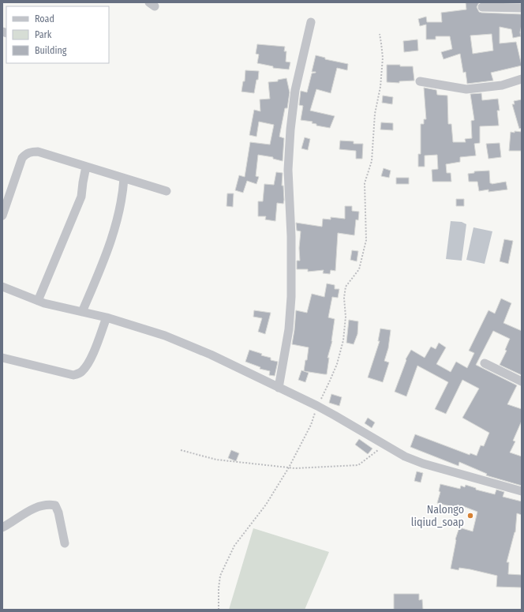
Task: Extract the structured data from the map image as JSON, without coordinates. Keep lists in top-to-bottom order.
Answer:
{
  "places": ["Nalongo liqiud_soap"],
  "legend": ["Road", "Park", "Building"]
}
